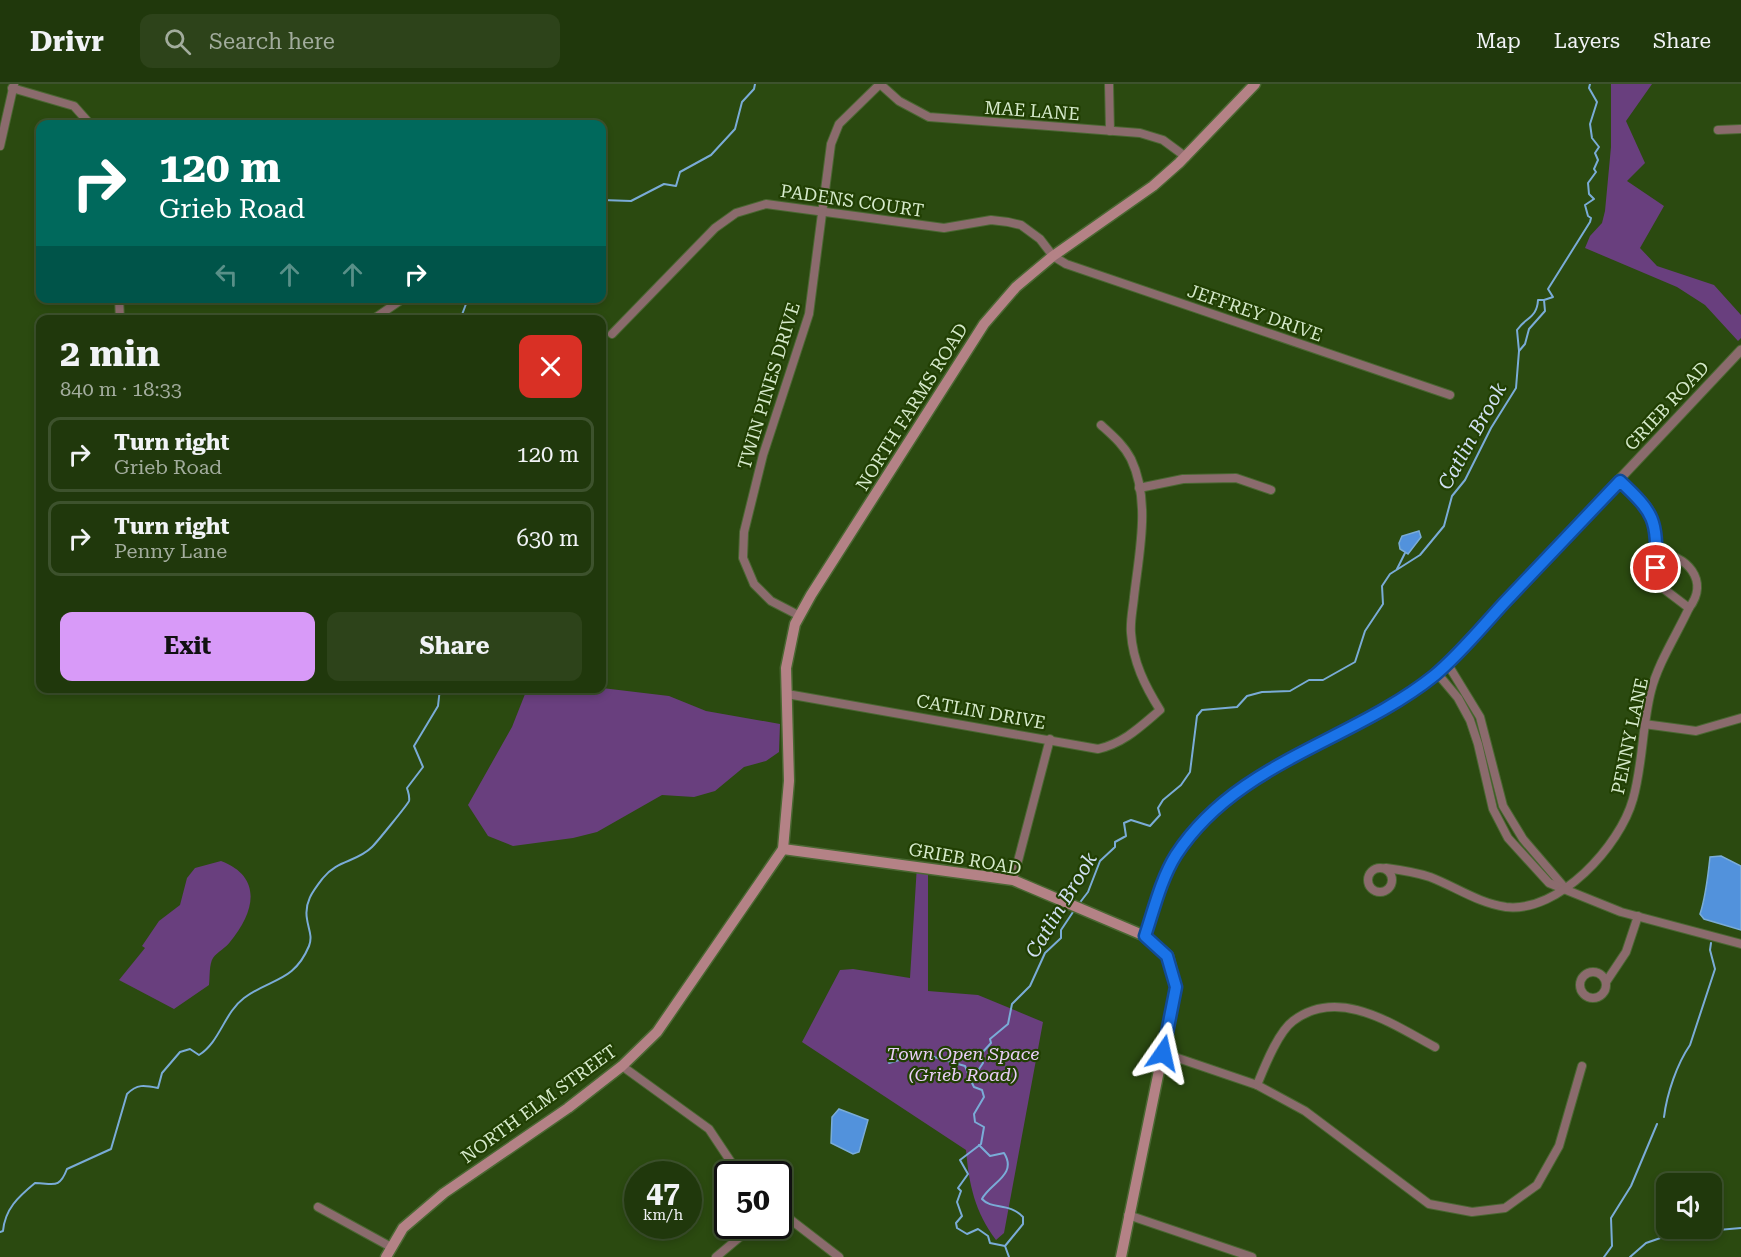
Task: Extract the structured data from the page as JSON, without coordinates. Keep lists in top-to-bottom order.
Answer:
{
  "streets": {
    "main road": ["GRIEB ROAD", "NORTH FARMS ROAD", "NORTH ELM STREET"],
    "street": [
      "MAE LANE",
      "PADENS COURT",
      "JEFFREY DRIVE",
      "TWIN PINES DRIVE",
      "CATLIN DRIVE",
      "PENNY LANE"
    ]
  },
  "crossings": [
    ["MAE LANE", "TWIN PINES DRIVE"],
    ["MAE LANE", "NORTH FARMS ROAD"],
    ["PADENS COURT", "JEFFREY DRIVE"],
    ["PADENS COURT", "TWIN PINES DRIVE"],
    ["PADENS COURT", "NORTH FARMS ROAD"],
    ["JEFFREY DRIVE", "NORTH FARMS ROAD"],
    ["TWIN PINES DRIVE", "NORTH FARMS ROAD"],
    ["GRIEB ROAD", "NORTH FARMS ROAD"],
    ["GRIEB ROAD", "NORTH ELM STREET"],
    ["NORTH FARMS ROAD", "CATLIN DRIVE"],
    ["NORTH FARMS ROAD", "NORTH ELM STREET"]
  ],
  "water": ["Catlin Brook"],
  "parks": ["Town Open Space (Grieb Road)"],
  "page": {
    "header": "Drivr",
    "search": "Search here",
    "nav": ["Map", "Layers", "Share"],
    "turn": ["120 m", "Grieb Road"],
    "heading": ["2 min", "840 m · 18:33"],
    "list": [
      {
        "name": "Turn right",
        "note": "Grieb Road",
        "value": "120 m"
      },
      {
        "name": "Turn right",
        "note": "Penny Lane",
        "value": "630 m"
      }
    ],
    "buttons": ["Exit", "Share"],
    "speed": "47 km/h",
    "limit": "50"
  }
}
